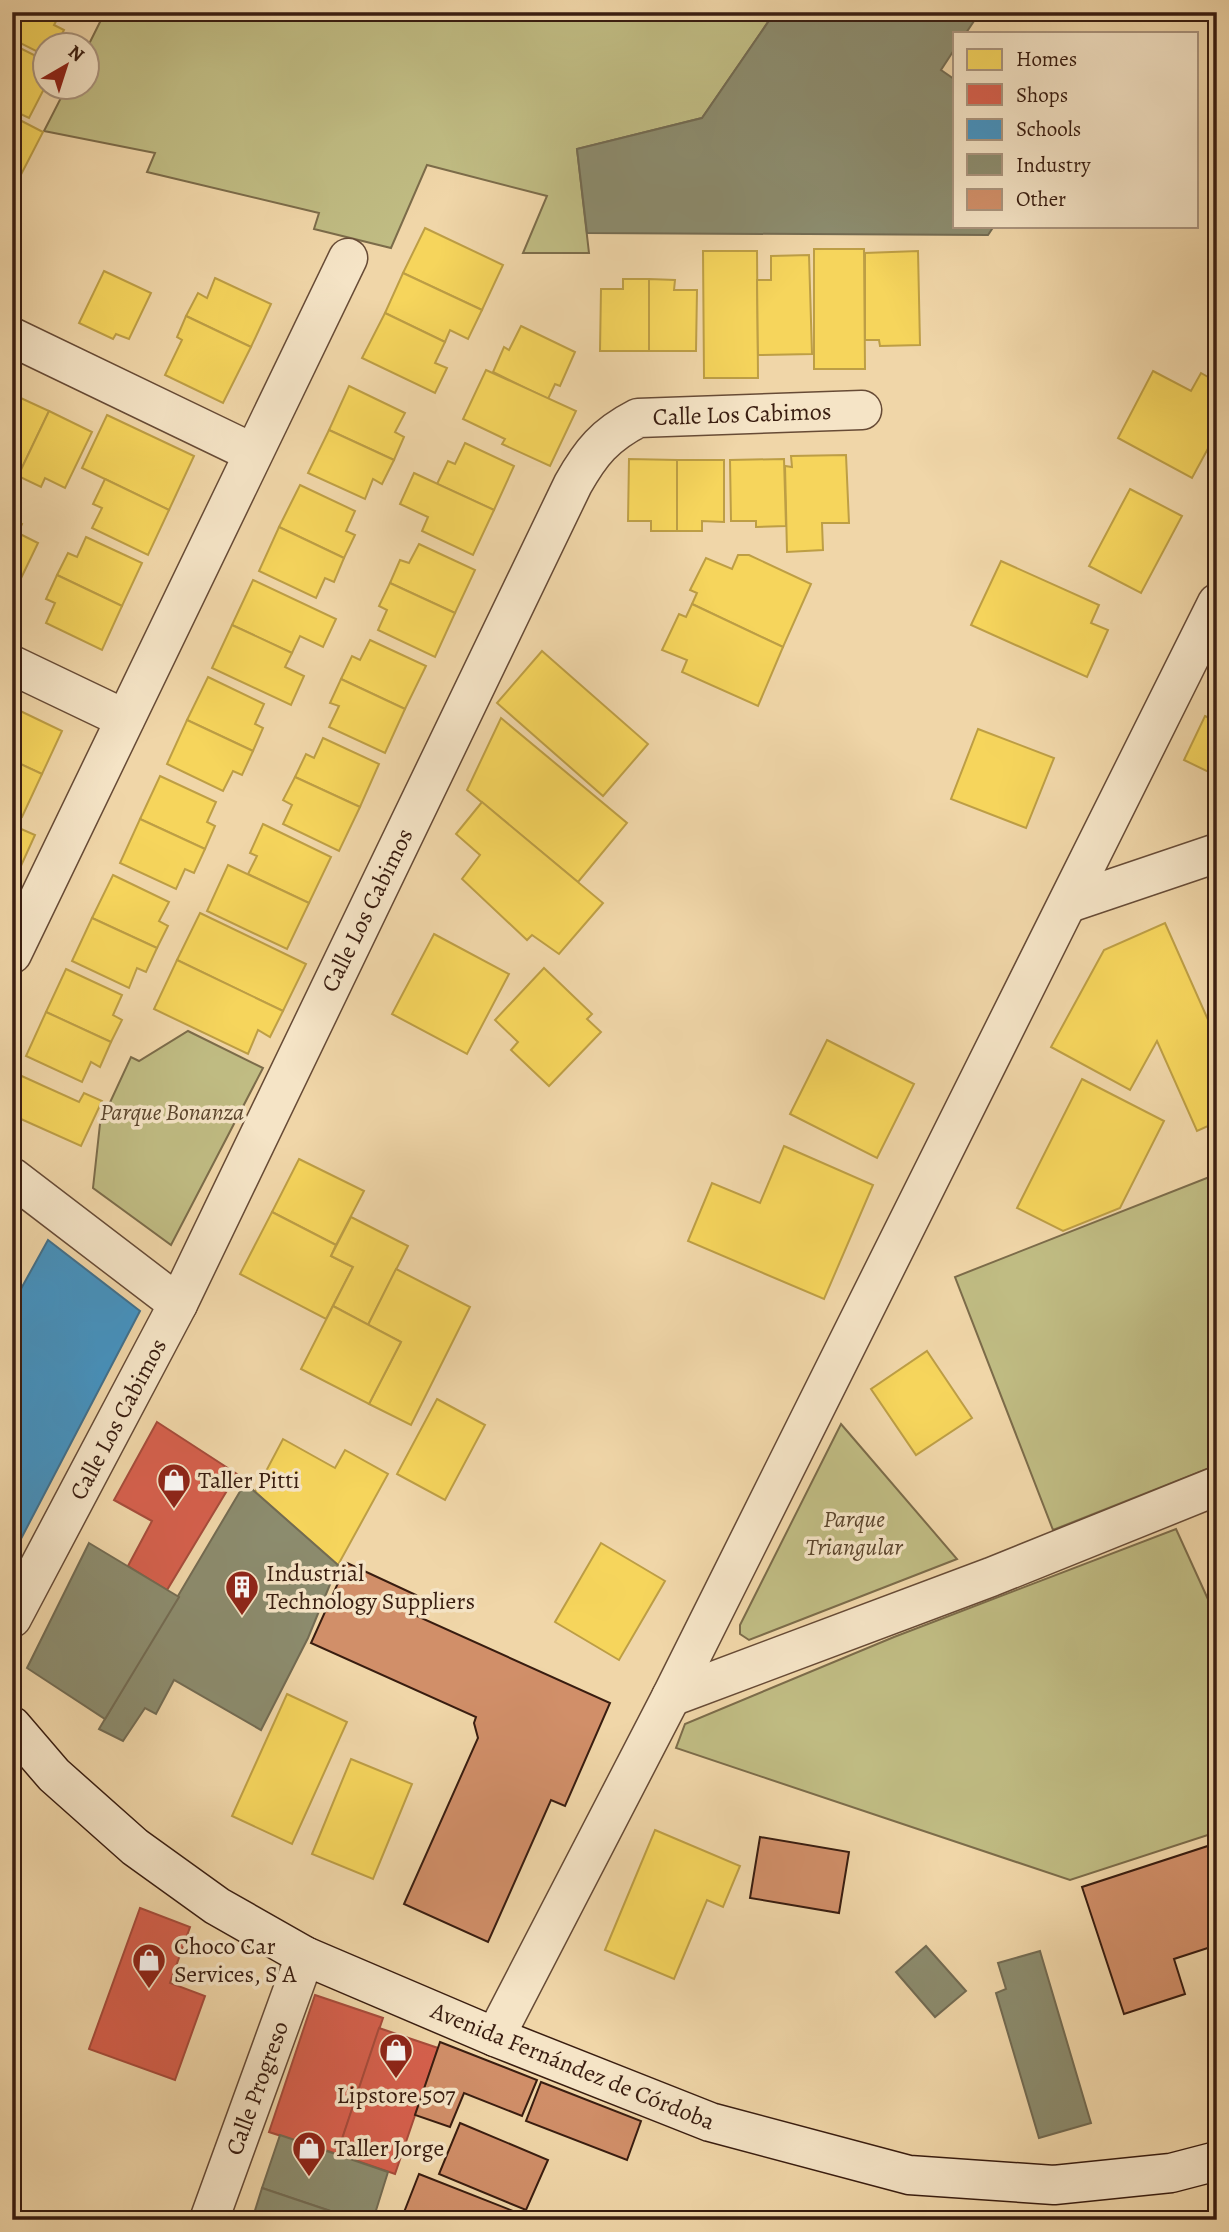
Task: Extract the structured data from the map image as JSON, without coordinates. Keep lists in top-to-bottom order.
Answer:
{
  "streets": {
    "street": ["Calle Los Cabimos", "Avenida Fernández de Córdoba", "Calle Progreso"]
  },
  "crossings": [
    ["Avenida Fernández de Córdoba", "Calle Progreso"]
  ],
  "parks": ["Parque Bonanza", "Parque Triangular"],
  "places": {
    "shop": [
      "Taller Pitti",
      "Choco Car Services, S A",
      "Lipstore 507",
      "Taller Jorge"
    ],
    "building": ["Industrial Technology Suppliers"]
  },
  "legend": [
    "Homes",
    "Shops",
    "Schools",
    "Industry",
    "Other"
  ],
  "north": "top right"
}
